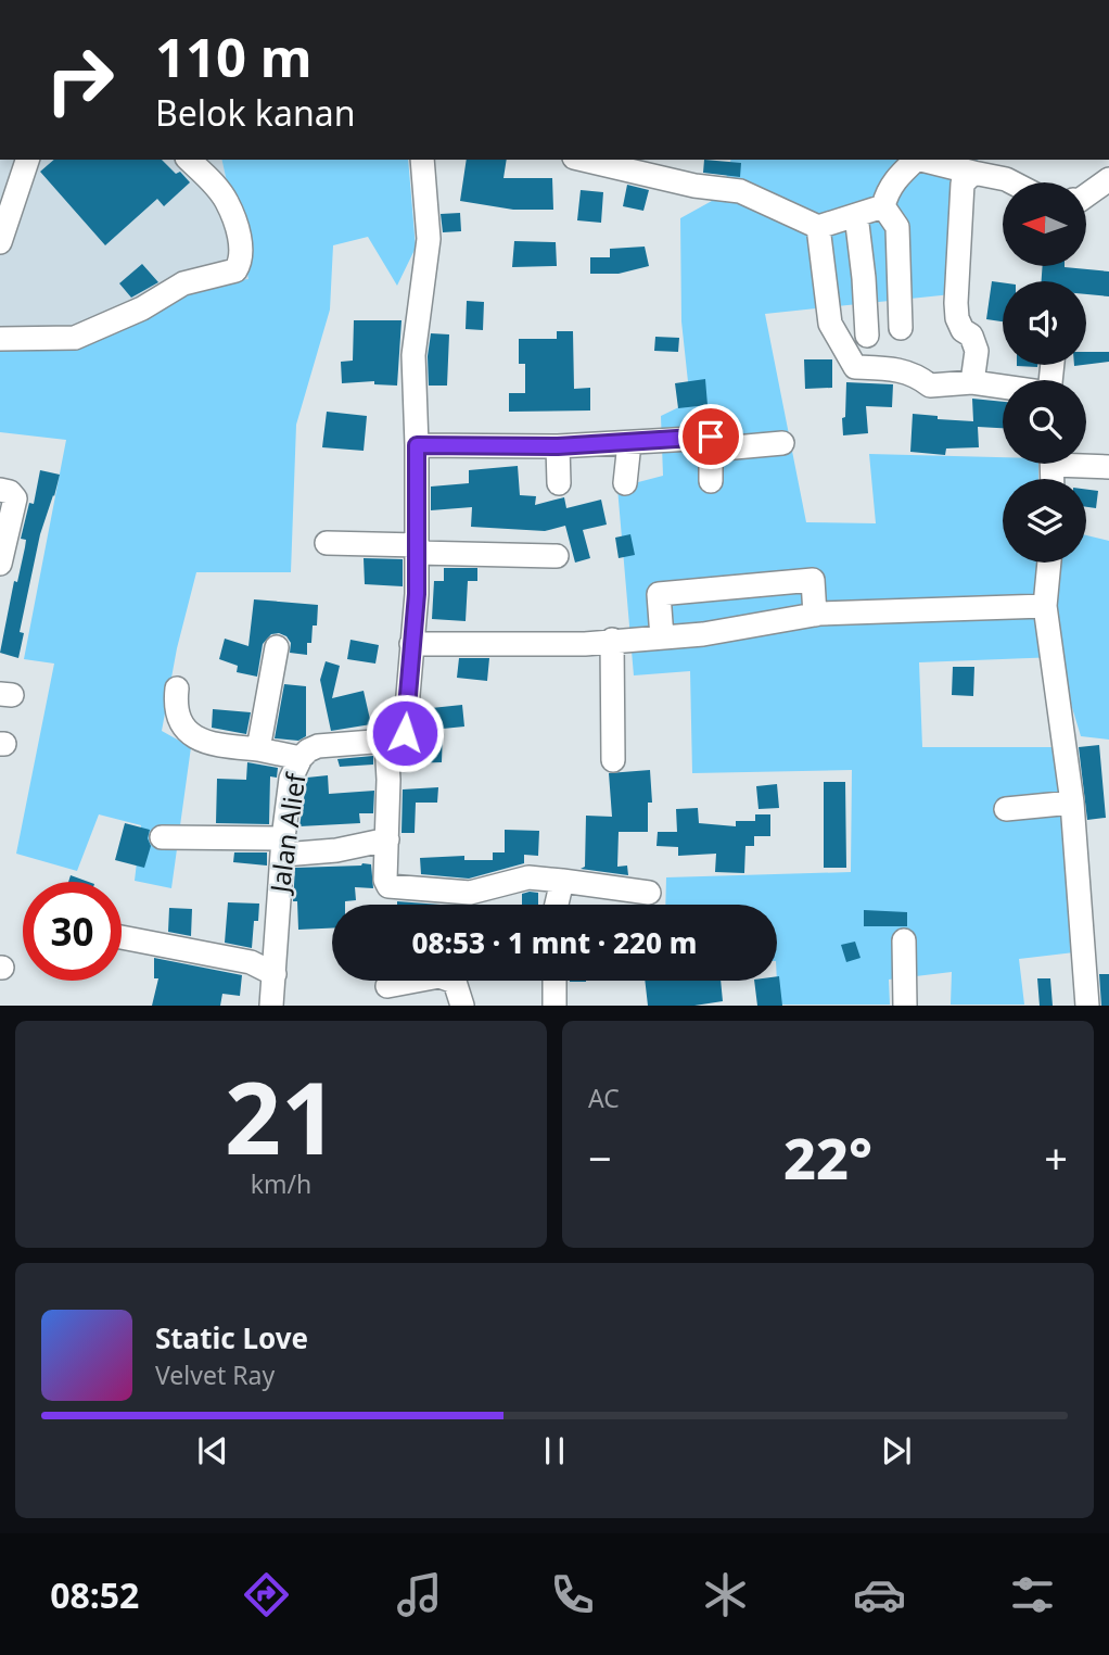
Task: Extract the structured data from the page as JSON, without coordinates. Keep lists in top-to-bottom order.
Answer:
{
  "streets": {
    "street": ["Jalan Alief"]
  },
  "north": "left",
  "page": {
    "turn": ["110 m", "Belok kanan"],
    "limit": "30",
    "trip": "08:53 · 1 mnt · 220 m",
    "tile": [
      ["21", "km/h"],
      "AC"
    ],
    "heat": ["−", "22°", "+"],
    "song": ["Static Love", "Velvet Ray"],
    "tabs": "08:52"
  }
}
